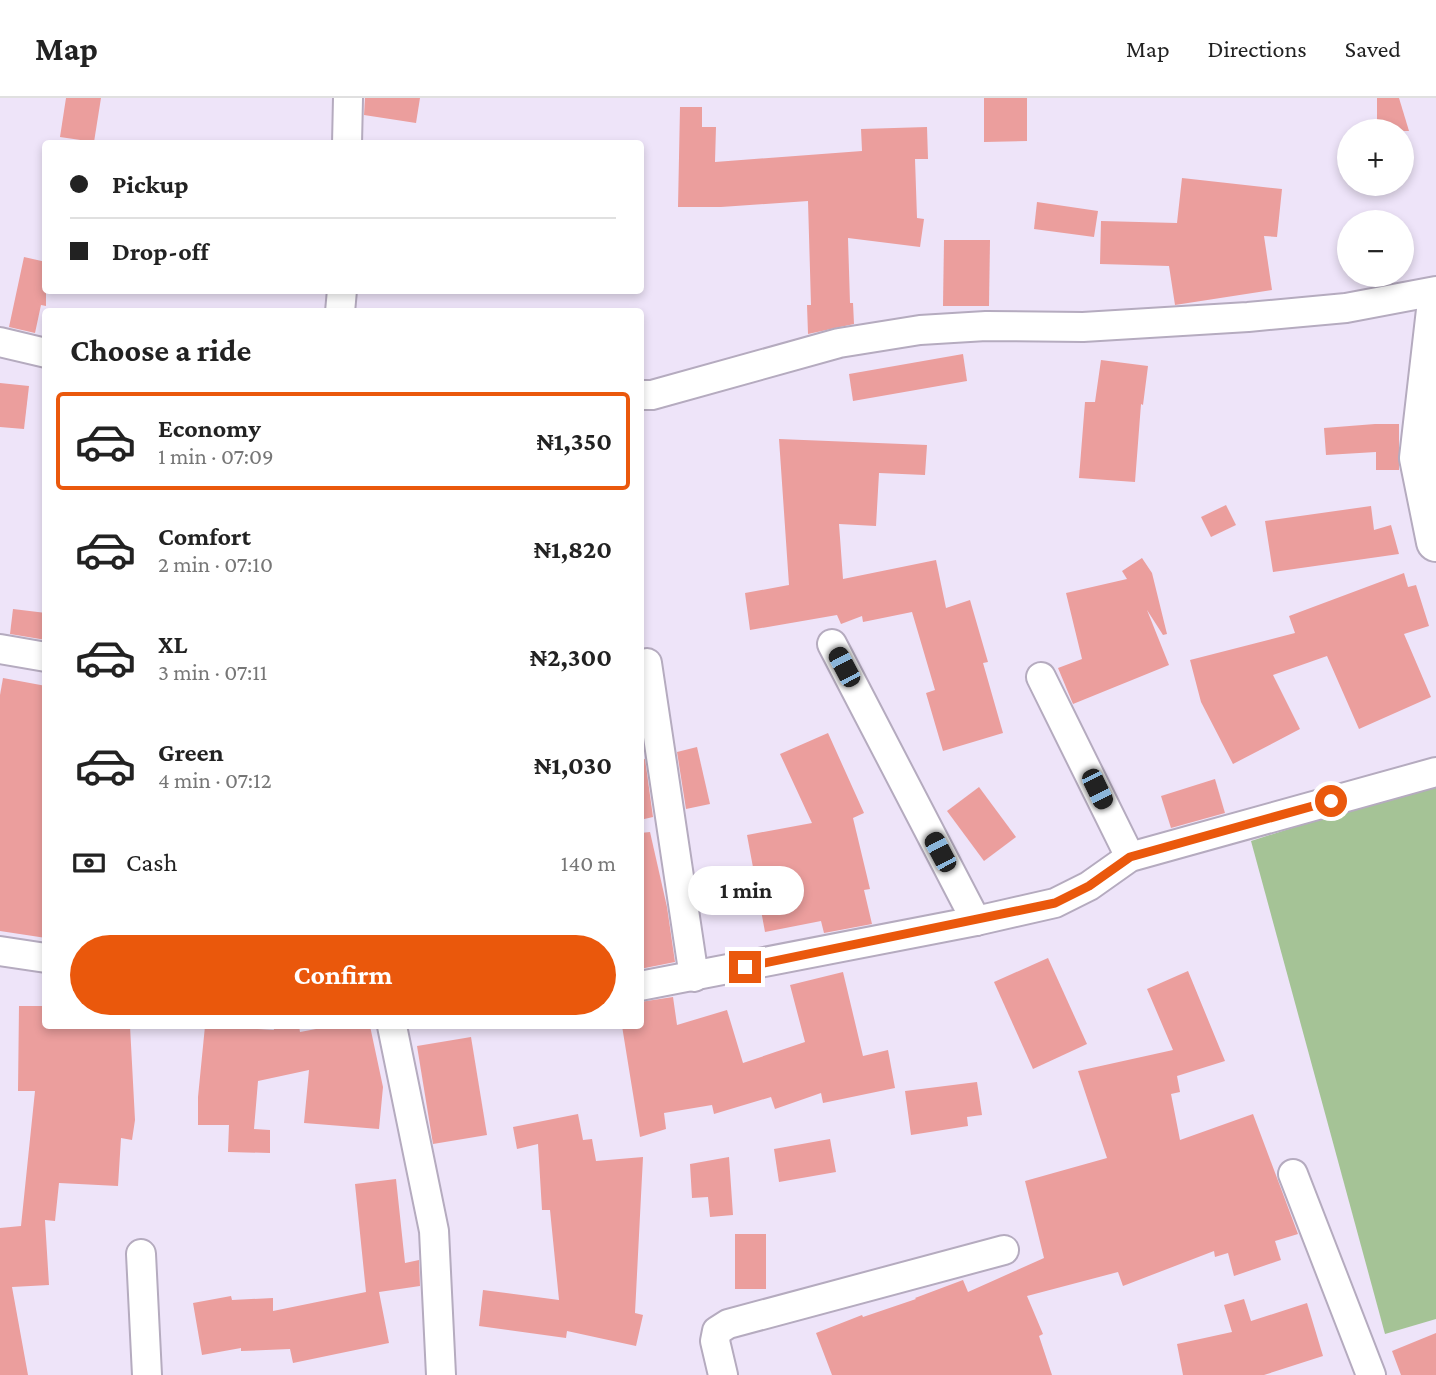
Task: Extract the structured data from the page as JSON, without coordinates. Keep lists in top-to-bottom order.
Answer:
{
  "page": {
    "header": "Map",
    "nav": ["Map", "Directions", "Saved"],
    "map_buttons": ["+", "−"],
    "banner": ["Pickup", "Drop-off"],
    "heading": "Choose a ride",
    "list": [
      {
        "name": "Economy",
        "note": "1 min · 07:09",
        "value": "₦1,350"
      },
      {
        "name": "Comfort",
        "note": "2 min · 07:10",
        "value": "₦1,820"
      },
      {
        "name": "XL",
        "note": "3 min · 07:11",
        "value": "₦2,300"
      },
      {
        "name": "Green",
        "note": "4 min · 07:12",
        "value": "₦1,030"
      }
    ],
    "pay": ["Cash", "140 m"],
    "bubble": "1 min",
    "buttons": "Confirm"
  }
}
